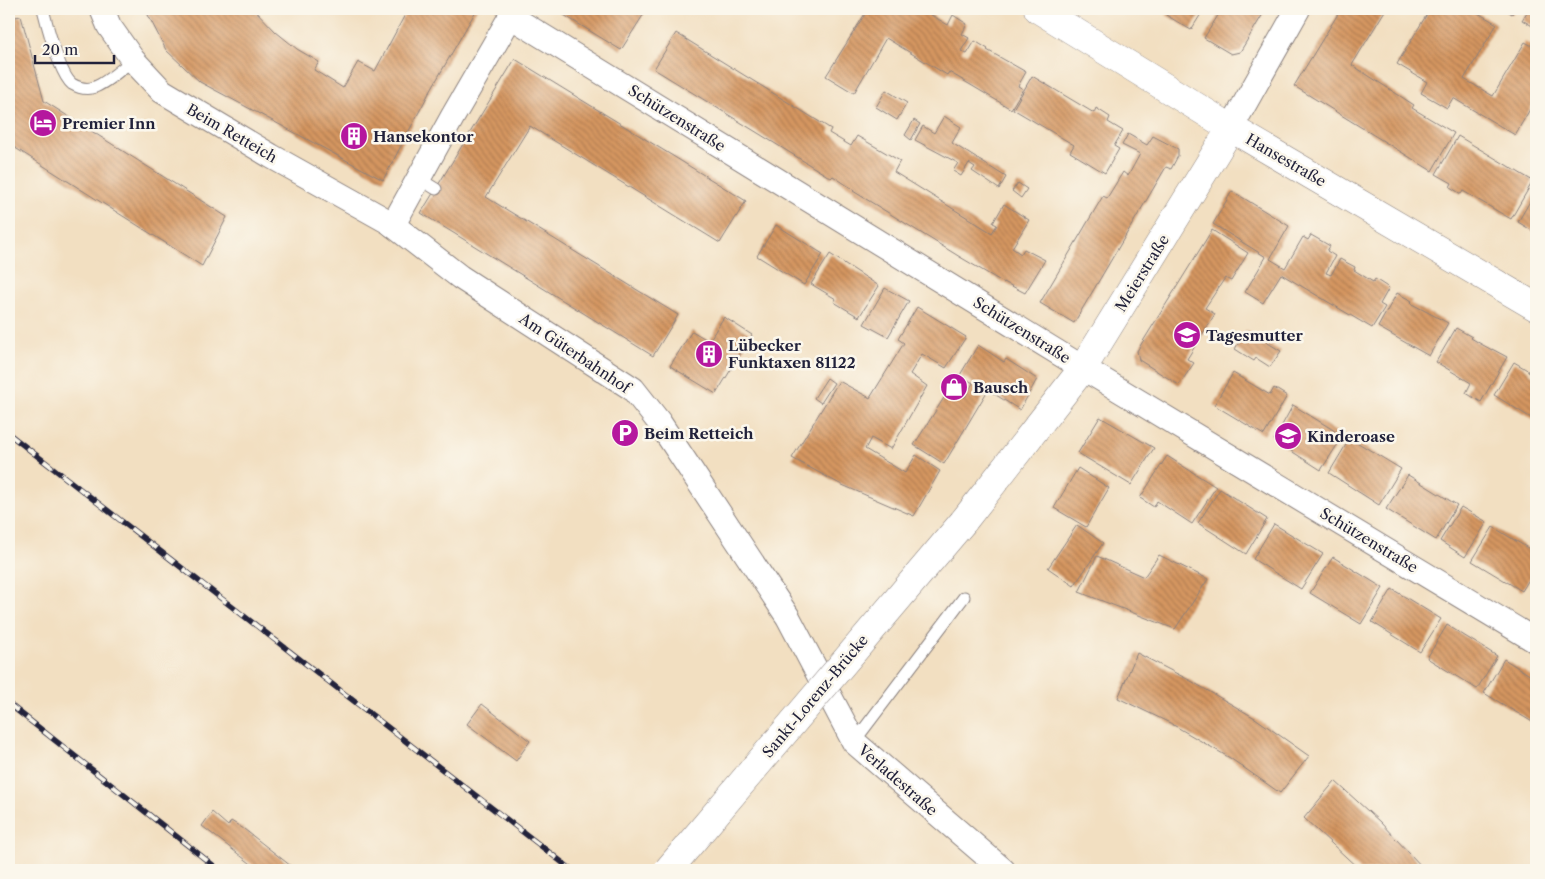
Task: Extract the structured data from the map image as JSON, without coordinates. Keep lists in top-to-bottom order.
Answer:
{
  "streets": {
    "main road": ["Hansestraße", "Meierstraße", "Sankt-Lorenz-Brücke"],
    "street": [
      "Schützenstraße",
      "Beim Retteich",
      "Am Güterbahnhof",
      "Verladestraße"
    ]
  },
  "crossings": [
    ["Schützenstraße", "Meierstraße"],
    ["Beim Retteich", "Am Güterbahnhof"],
    ["Hansestraße", "Meierstraße"],
    ["Meierstraße", "Sankt-Lorenz-Brücke"],
    ["Am Güterbahnhof", "Verladestraße"]
  ],
  "places": {
    "hotel": ["Premier Inn"],
    "building": ["Hansekontor", "Lübecker Funktaxen 81122"],
    "school or university": ["Tagesmutter", "Kinderoase"],
    "shop": ["Bausch"],
    "parking": ["Beim Retteich"]
  },
  "scale_bar": "20 m"
}
